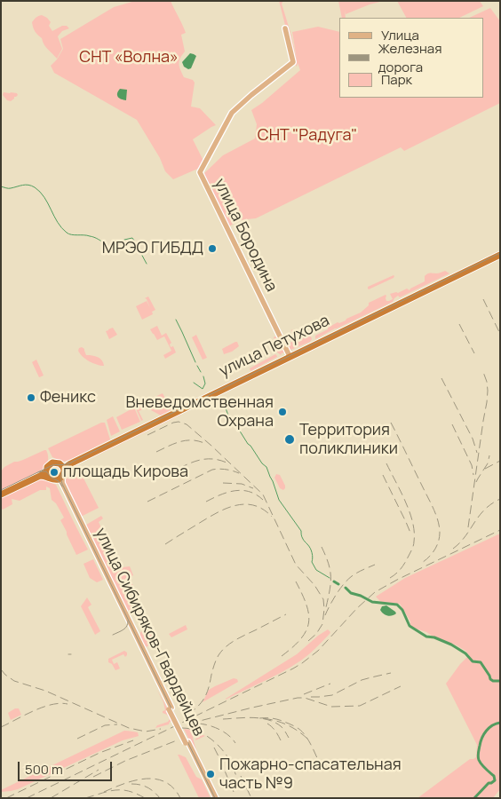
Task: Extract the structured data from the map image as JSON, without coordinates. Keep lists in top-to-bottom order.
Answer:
{
  "streets": {
    "highway": ["улица Петухова"],
    "main road": ["улица Бородина", "улица Сибиряков-Гвардейцев"]
  },
  "crossings": [
    ["улица Бородина", "улица Петухова"],
    ["улица Петухова", "улица Сибиряков-Гвардейцев"]
  ],
  "parks": ["СНТ «Волна»", "СНТ \"Радуга\""],
  "places": [
    "МРЭО ГИБДД",
    "Феникс",
    "Вневедомственная Охрана",
    "Территория поликлиники",
    "площадь Кирова",
    "Пожарно-спасательная часть №9"
  ],
  "legend": ["Улица", "Железная дорога", "Парк"],
  "scale_bar": "500 m"
}
